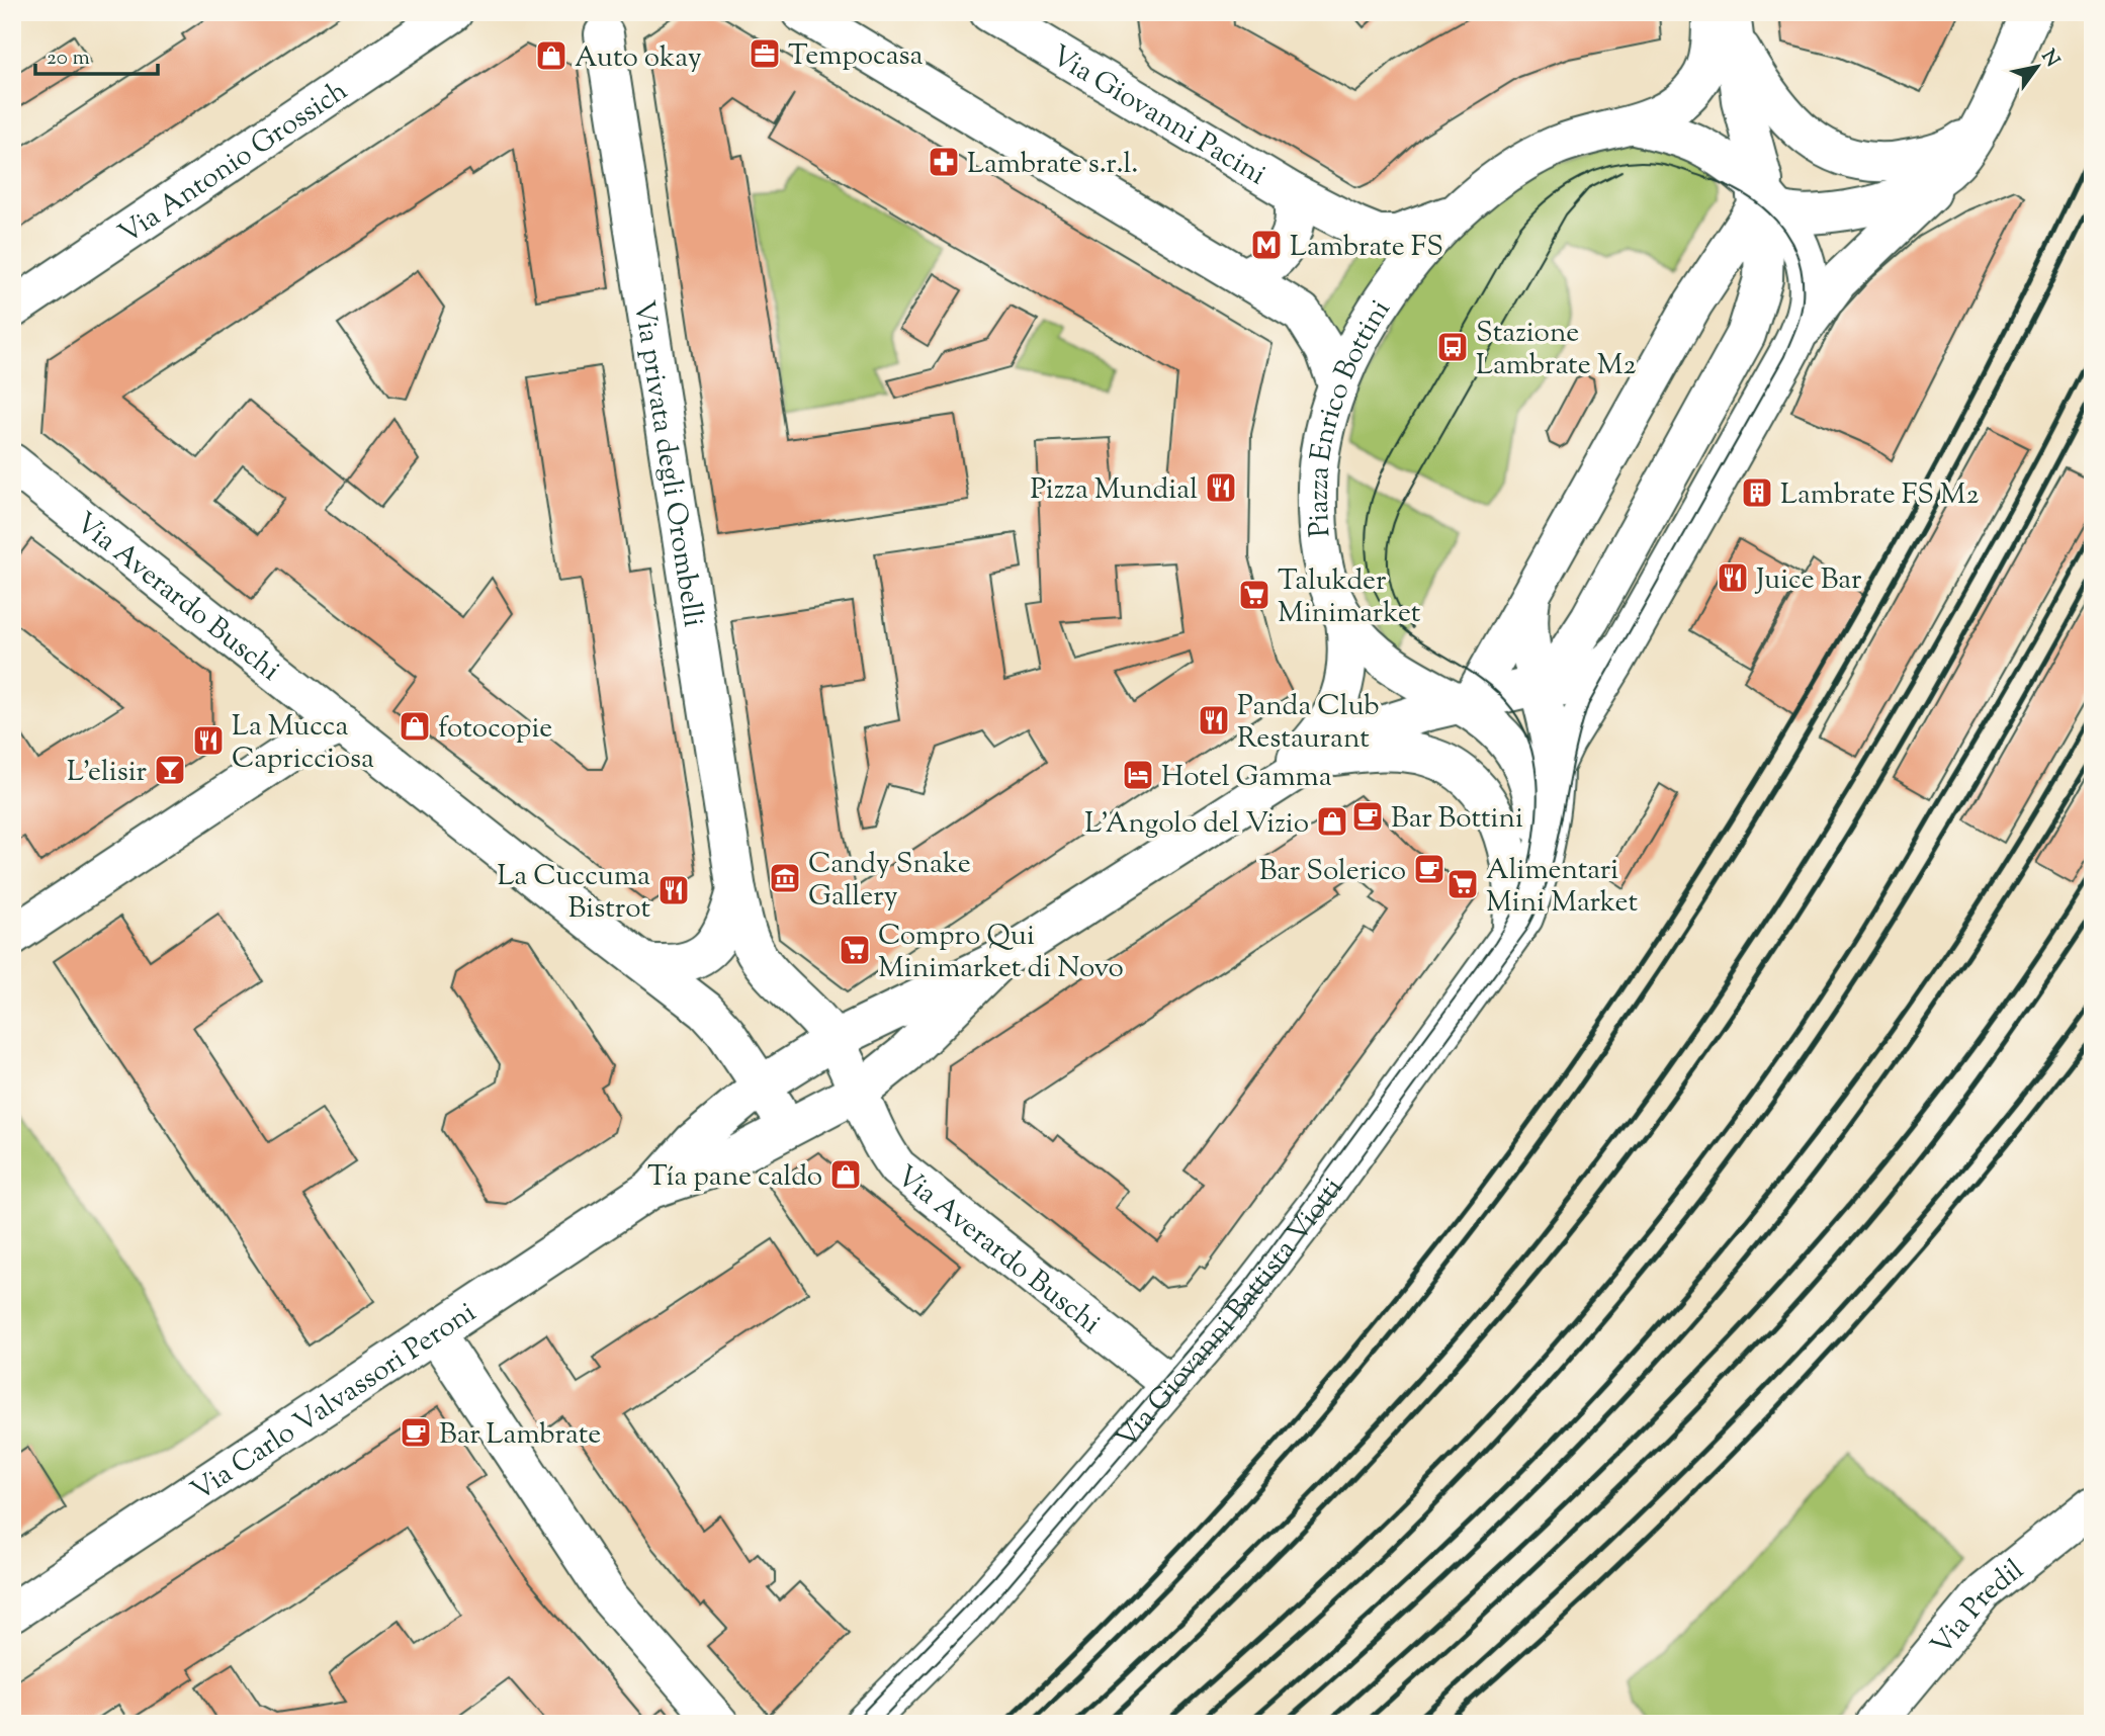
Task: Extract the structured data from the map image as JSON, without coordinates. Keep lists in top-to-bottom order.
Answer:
{
  "streets": {
    "street": [
      "Via Giovanni Pacini",
      "Via Antonio Grossich",
      "Piazza Enrico Bottini",
      "Via privata degli Orombelli",
      "Via Averardo Buschi",
      "Via Giovanni Battista Viotti",
      "Via Carlo Valvassori Peroni",
      "Via Predil"
    ]
  },
  "crossings": [
    ["Via Giovanni Pacini", "Piazza Enrico Bottini"],
    ["Piazza Enrico Bottini", "Via Giovanni Battista Viotti"],
    ["Piazza Enrico Bottini", "Via Carlo Valvassori Peroni"],
    ["Via privata degli Orombelli", "Via Averardo Buschi"],
    ["Via privata degli Orombelli", "Via Carlo Valvassori Peroni"],
    ["Via Averardo Buschi", "Via Giovanni Battista Viotti"],
    ["Via Averardo Buschi", "Via Carlo Valvassori Peroni"]
  ],
  "places": {
    "office": ["Tempocasa"],
    "shop": [
      "Auto okay",
      "fotocopie",
      "L'Angolo del Vizio",
      "Tía pane caldo"
    ],
    "pharmacy": ["Lambrate s.r.l."],
    "metro station": ["Lambrate FS"],
    "bus stop": ["Stazione Lambrate M2"],
    "restaurant": [
      "Pizza Mundial",
      "Juice Bar",
      "Panda Club Restaurant",
      "La Mucca Capricciosa",
      "La Cuccuma Bistrot"
    ],
    "building": ["Lambrate FS M2"],
    "supermarket": ["Talukder Minimarket", "Alimentari Mini Market", "Compro Qui Minimarket di Novo"],
    "bar": ["L'elisir"],
    "hotel": ["Hotel Gamma"],
    "cafe": ["Bar Bottini", "Bar Solerico", "Bar Lambrate"],
    "museum": ["Candy Snake Gallery"]
  },
  "scale_bar": "20 m",
  "north": "top right"
}
